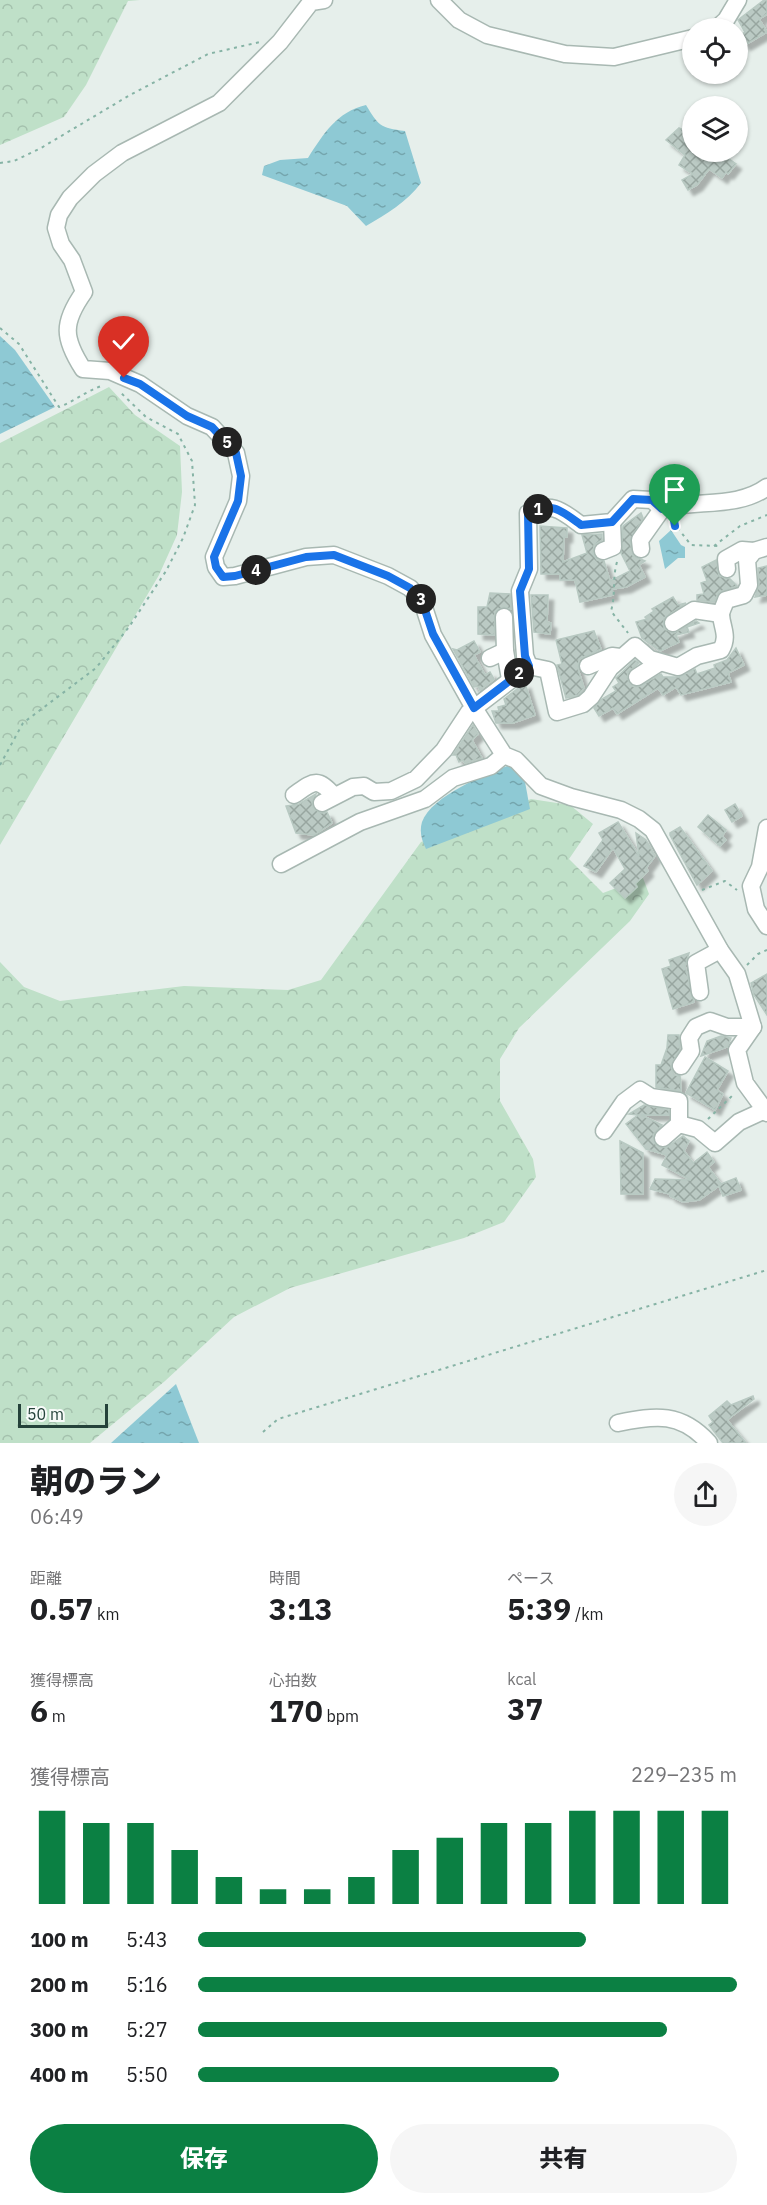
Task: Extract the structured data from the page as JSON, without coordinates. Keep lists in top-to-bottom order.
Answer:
{
  "scale_bar": "50 m",
  "page": {
    "pins": [
      "5",
      "1",
      "4",
      "3",
      "2"
    ],
    "scale": "50 m",
    "heading": ["朝のラン", "06:49"],
    "stats": [
      ["距離", "0.57 km"],
      ["時間", "3:13"],
      ["ペース", "5:39 /km"],
      ["獲得標高", "6 m"],
      ["心拍数", "170 bpm"],
      ["kcal", "37"]
    ],
    "chart": ["獲得標高", "229–235 m"],
    "list": [
      {
        "name": "100 m",
        "note": "5:43"
      },
      {
        "name": "200 m",
        "note": "5:16"
      },
      {
        "name": "300 m",
        "note": "5:27"
      },
      {
        "name": "400 m",
        "note": "5:50"
      }
    ],
    "buttons": ["保存", "共有"]
  }
}
